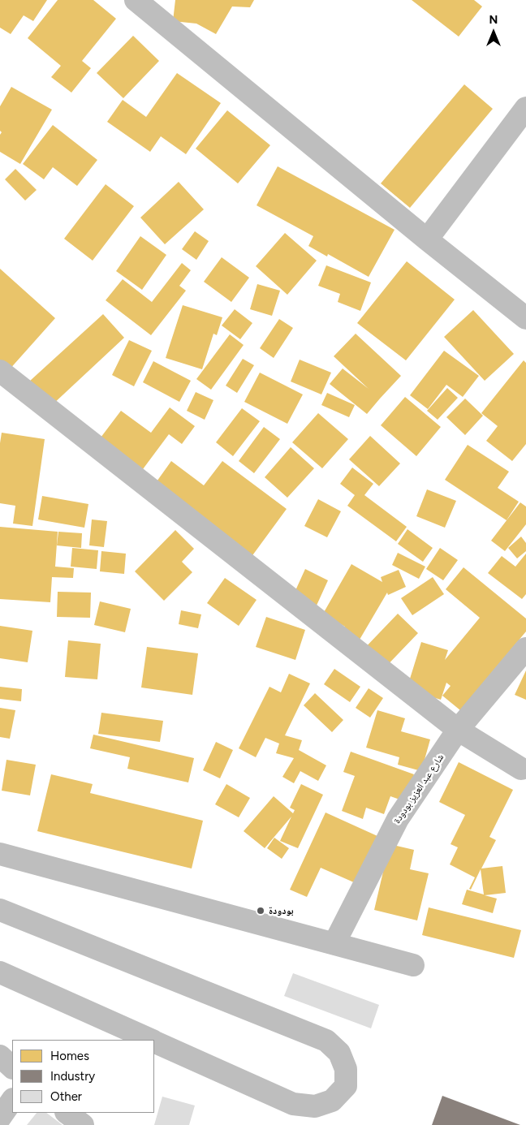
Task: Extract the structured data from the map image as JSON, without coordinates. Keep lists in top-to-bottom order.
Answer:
{
  "streets": {
    "street": ["شارع عبد العزيز بودودة"]
  },
  "places": ["بودودة"],
  "legend": ["Homes", "Industry", "Other"],
  "north": "top"
}
